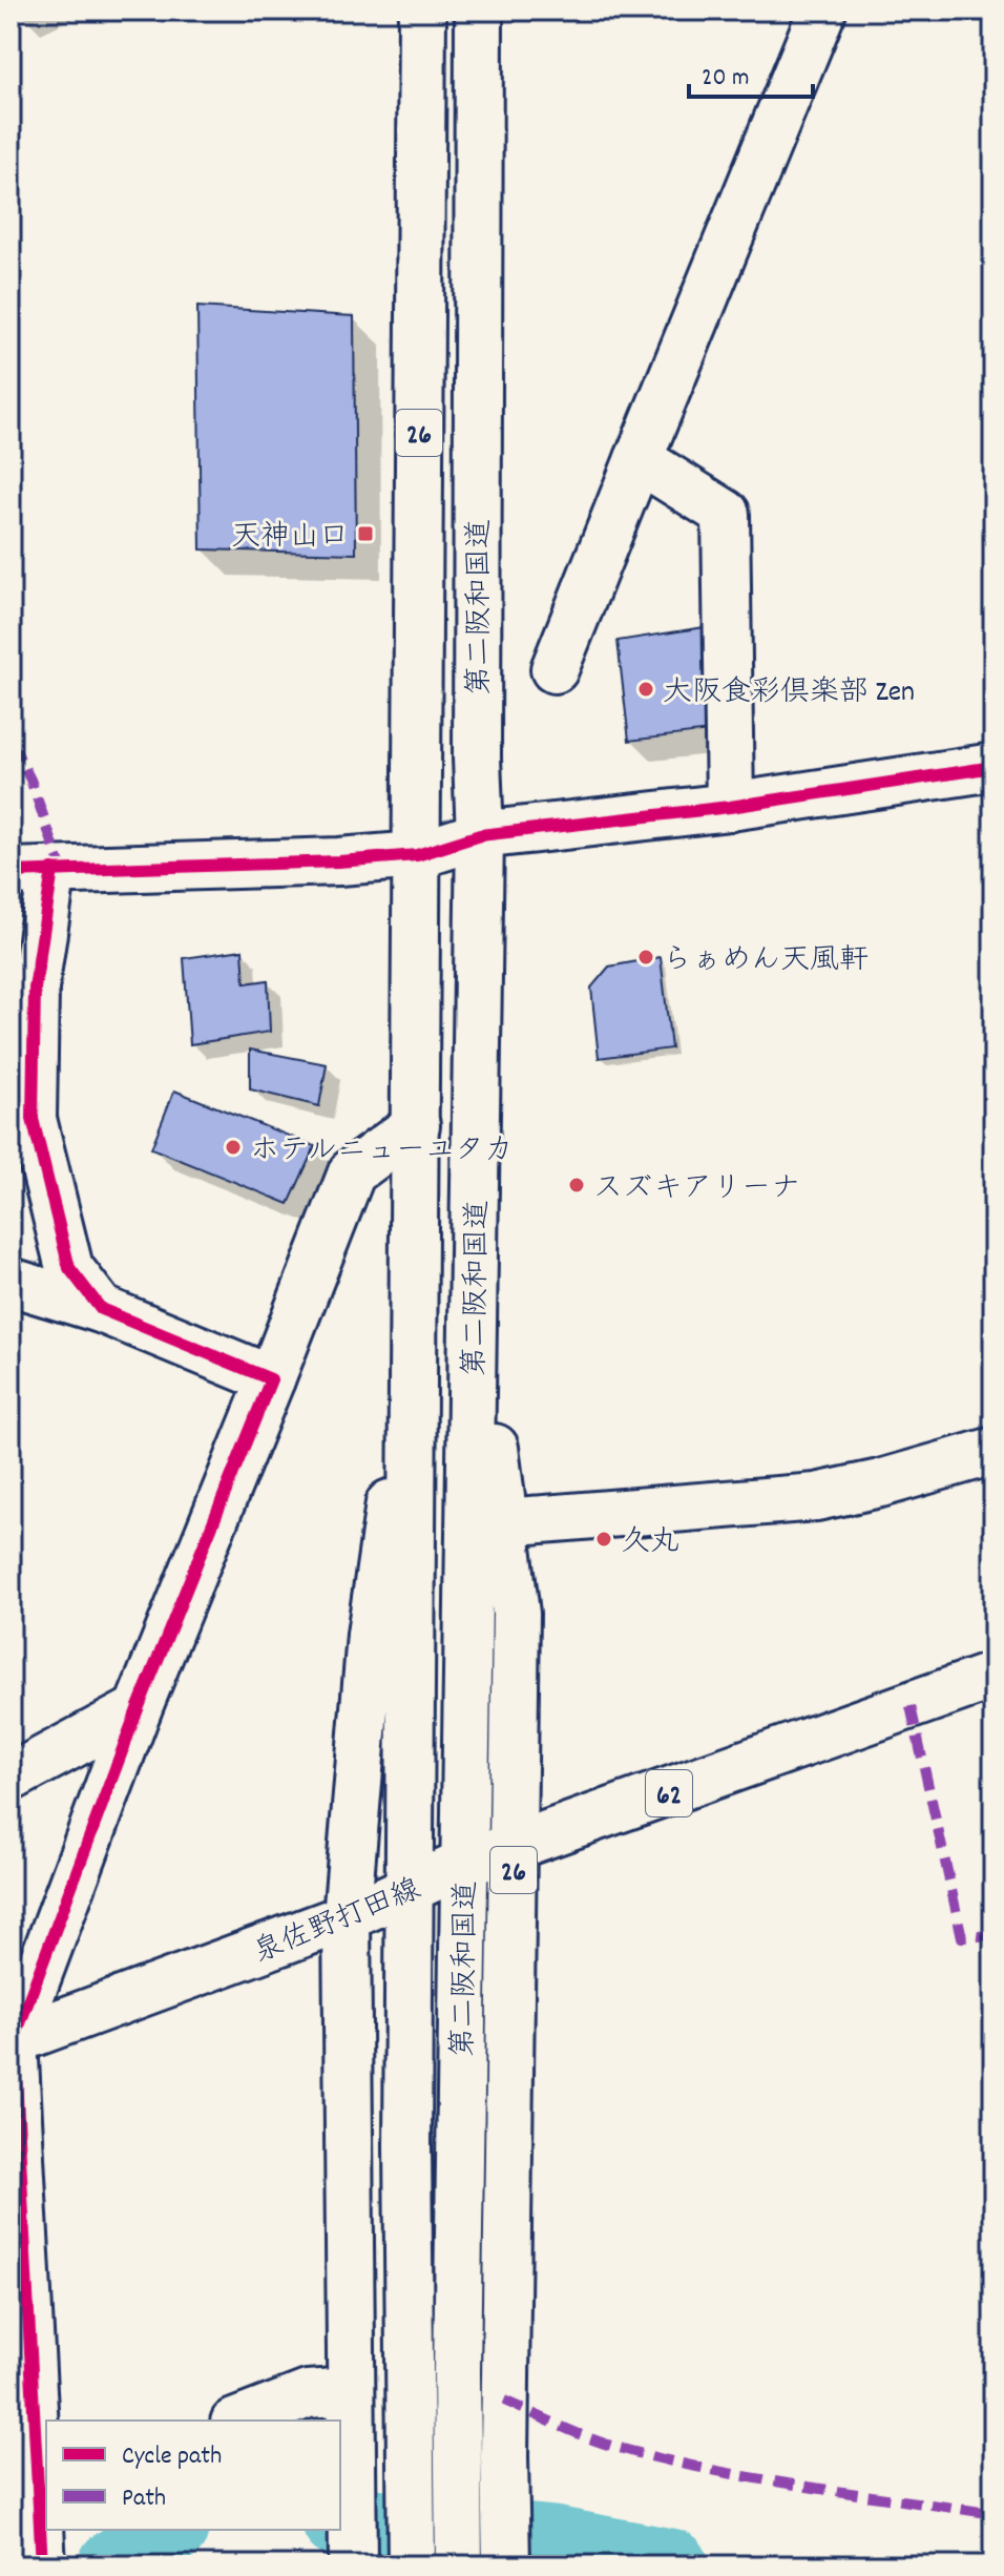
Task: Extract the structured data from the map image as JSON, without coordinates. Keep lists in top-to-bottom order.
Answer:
{
  "streets": {
    "main road": [
      "26",
      "第二阪和国道",
      "62",
      "泉佐野打田線"
    ]
  },
  "crossings": [
    ["26", "第二阪和国道"],
    ["26", "泉佐野打田線"],
    ["第二阪和国道", "泉佐野打田線"]
  ],
  "places": {
    "transit": ["天神山口"],
    "other": [
      "大阪食彩倶楽部 Zen",
      "らぁめん天風軒",
      "ホテルニューユタカ",
      "スズキアリーナ",
      "久丸"
    ]
  },
  "legend": ["Cycle path", "Path"],
  "scale_bar": "20 m"
}
